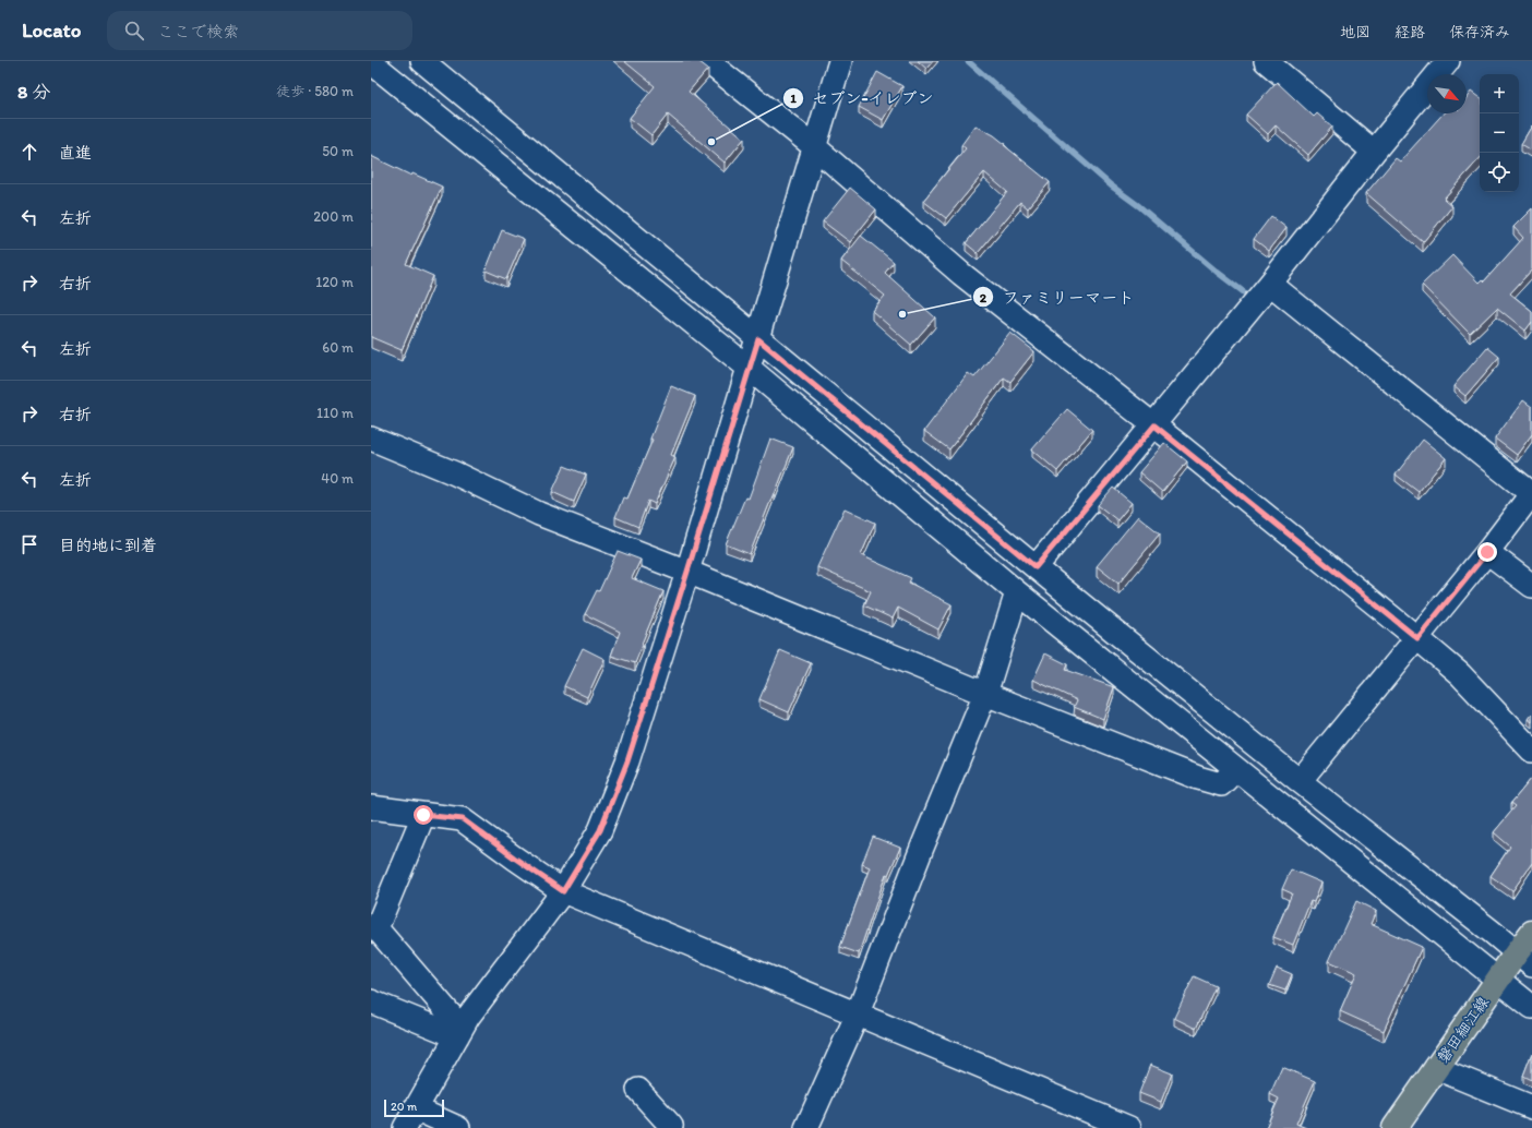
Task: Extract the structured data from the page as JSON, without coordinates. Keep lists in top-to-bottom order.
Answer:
{
  "streets": {
    "main road": ["磐田細江線"]
  },
  "places": ["セブン-イレブン", "ファミリーマート"],
  "scale_bar": "20 m",
  "north": "bottom right",
  "page": {
    "header": "Locato",
    "search": "ここで検索",
    "nav": ["地図", "経路", "保存済み"],
    "heading": ["8 分", "徒歩 · 580 m"],
    "map_buttons": ["+", "−"],
    "list": [
      ["直進", "50 m"],
      ["左折", "200 m"],
      ["右折", "120 m"],
      ["左折", "60 m"],
      ["右折", "110 m"],
      ["左折", "40 m"],
      "目的地に到着"
    ],
    "scale": "20 m"
  }
}
